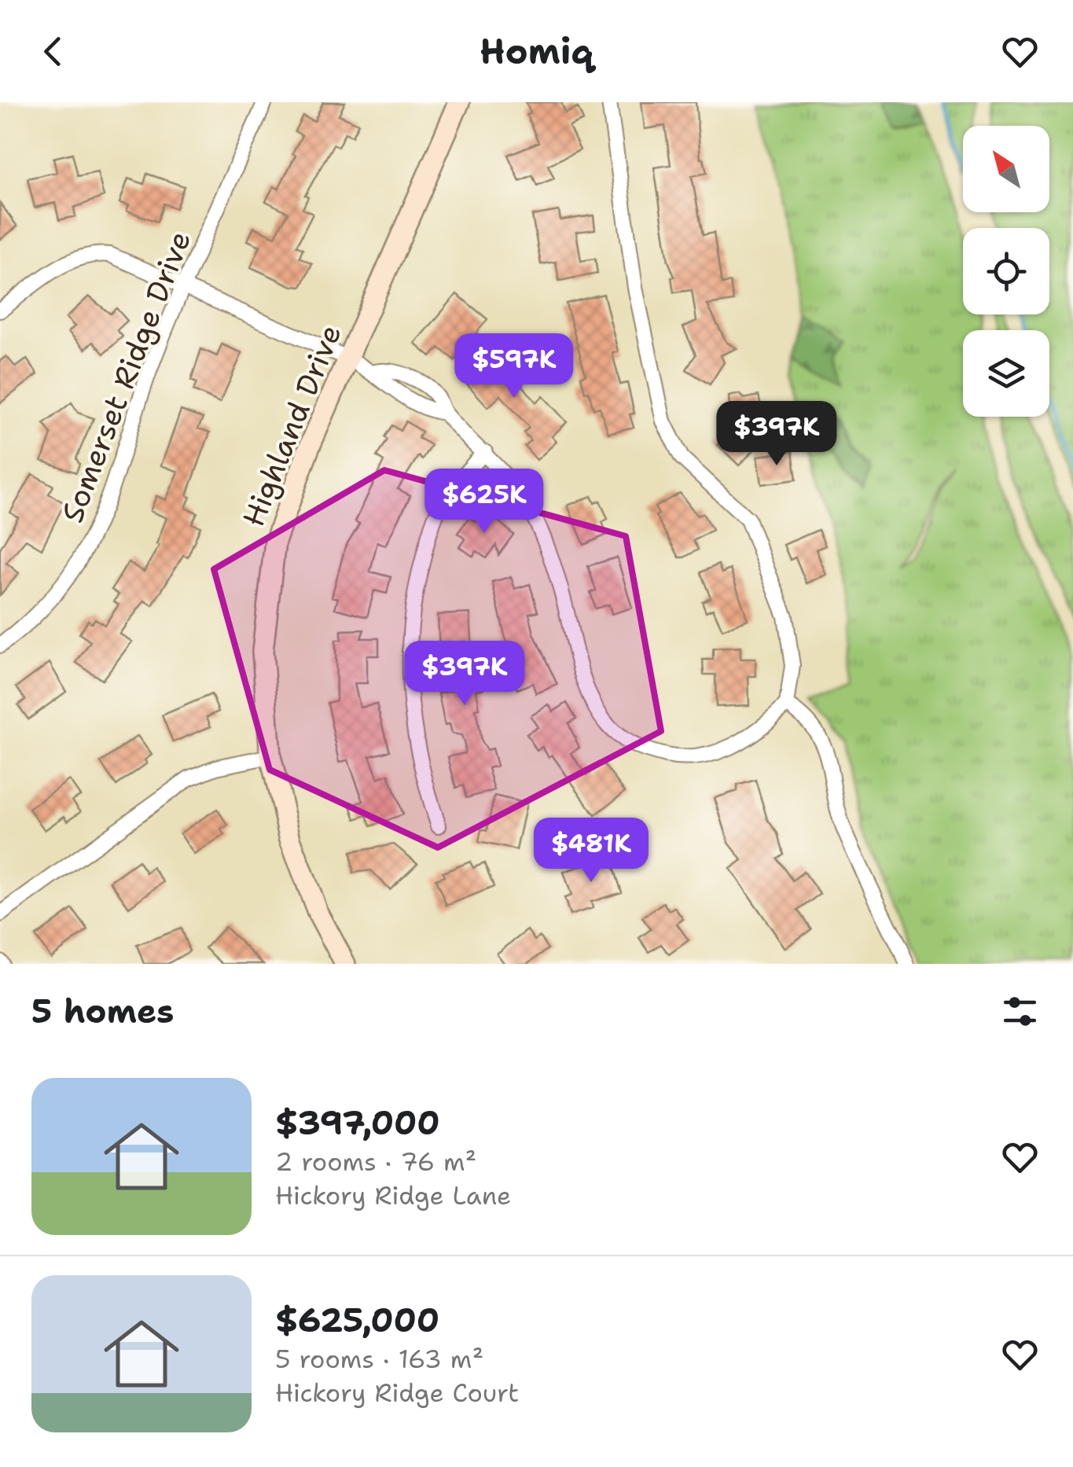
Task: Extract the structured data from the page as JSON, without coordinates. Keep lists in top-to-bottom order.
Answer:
{
  "streets": {
    "street": ["Somerset Ridge Drive", "Highland Drive"]
  },
  "north": "top left",
  "page": {
    "header": "Homiq",
    "price": [
      "$597K",
      "$397K",
      "$625K",
      "$397K",
      "$481K"
    ],
    "heading": "5 homes",
    "list": [
      {
        "name": "$397,000",
        "note": "2 rooms · 76 m² · Hickory Ridge Lane"
      },
      {
        "name": "$625,000",
        "note": "5 rooms · 163 m² · Hickory Ridge Court"
      }
    ]
  }
}
